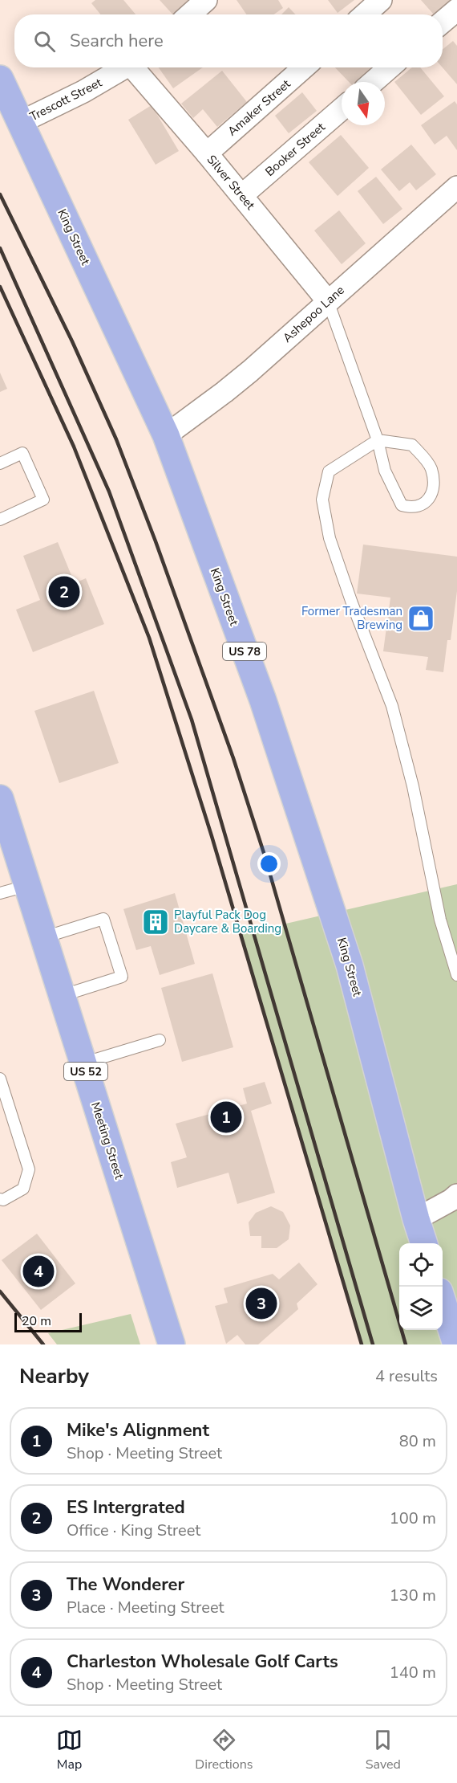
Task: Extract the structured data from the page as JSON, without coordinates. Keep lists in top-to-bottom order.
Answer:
{
  "streets": {
    "main road": [
      "King Street",
      "US 78",
      "US 52",
      "Meeting Street"
    ],
    "street": [
      "Trescott Street",
      "Amaker Street",
      "Booker Street",
      "Silver Street",
      "Ashepoo Lane"
    ]
  },
  "crossings": [
    ["Trescott Street", "King Street"],
    ["Amaker Street", "Silver Street"],
    ["Booker Street", "Silver Street"],
    ["Silver Street", "Ashepoo Lane"],
    ["King Street", "Ashepoo Lane"]
  ],
  "places": {
    "shop": ["Former Tradesman Brewing"],
    "building": ["Playful Pack Dog Daycare & Boarding"]
  },
  "scale_bar": "20 m",
  "north": "bottom",
  "page": {
    "search": "Search here",
    "pins": [
      "2",
      "1",
      "4",
      "3"
    ],
    "scale": "20 m",
    "heading": ["Nearby", "4 results"],
    "list": [
      {
        "mark": "1",
        "name": "Mike's Alignment",
        "note": "Shop · Meeting Street",
        "value": "80 m"
      },
      {
        "mark": "2",
        "name": "ES Intergrated",
        "note": "Office · King Street",
        "value": "100 m"
      },
      {
        "mark": "3",
        "name": "The Wonderer",
        "note": "Place · Meeting Street",
        "value": "130 m"
      },
      {
        "mark": "4",
        "name": "Charleston Wholesale Golf Carts",
        "note": "Shop · Meeting Street",
        "value": "140 m"
      }
    ],
    "nav": ["Map", "Directions", "Saved"]
  }
}
